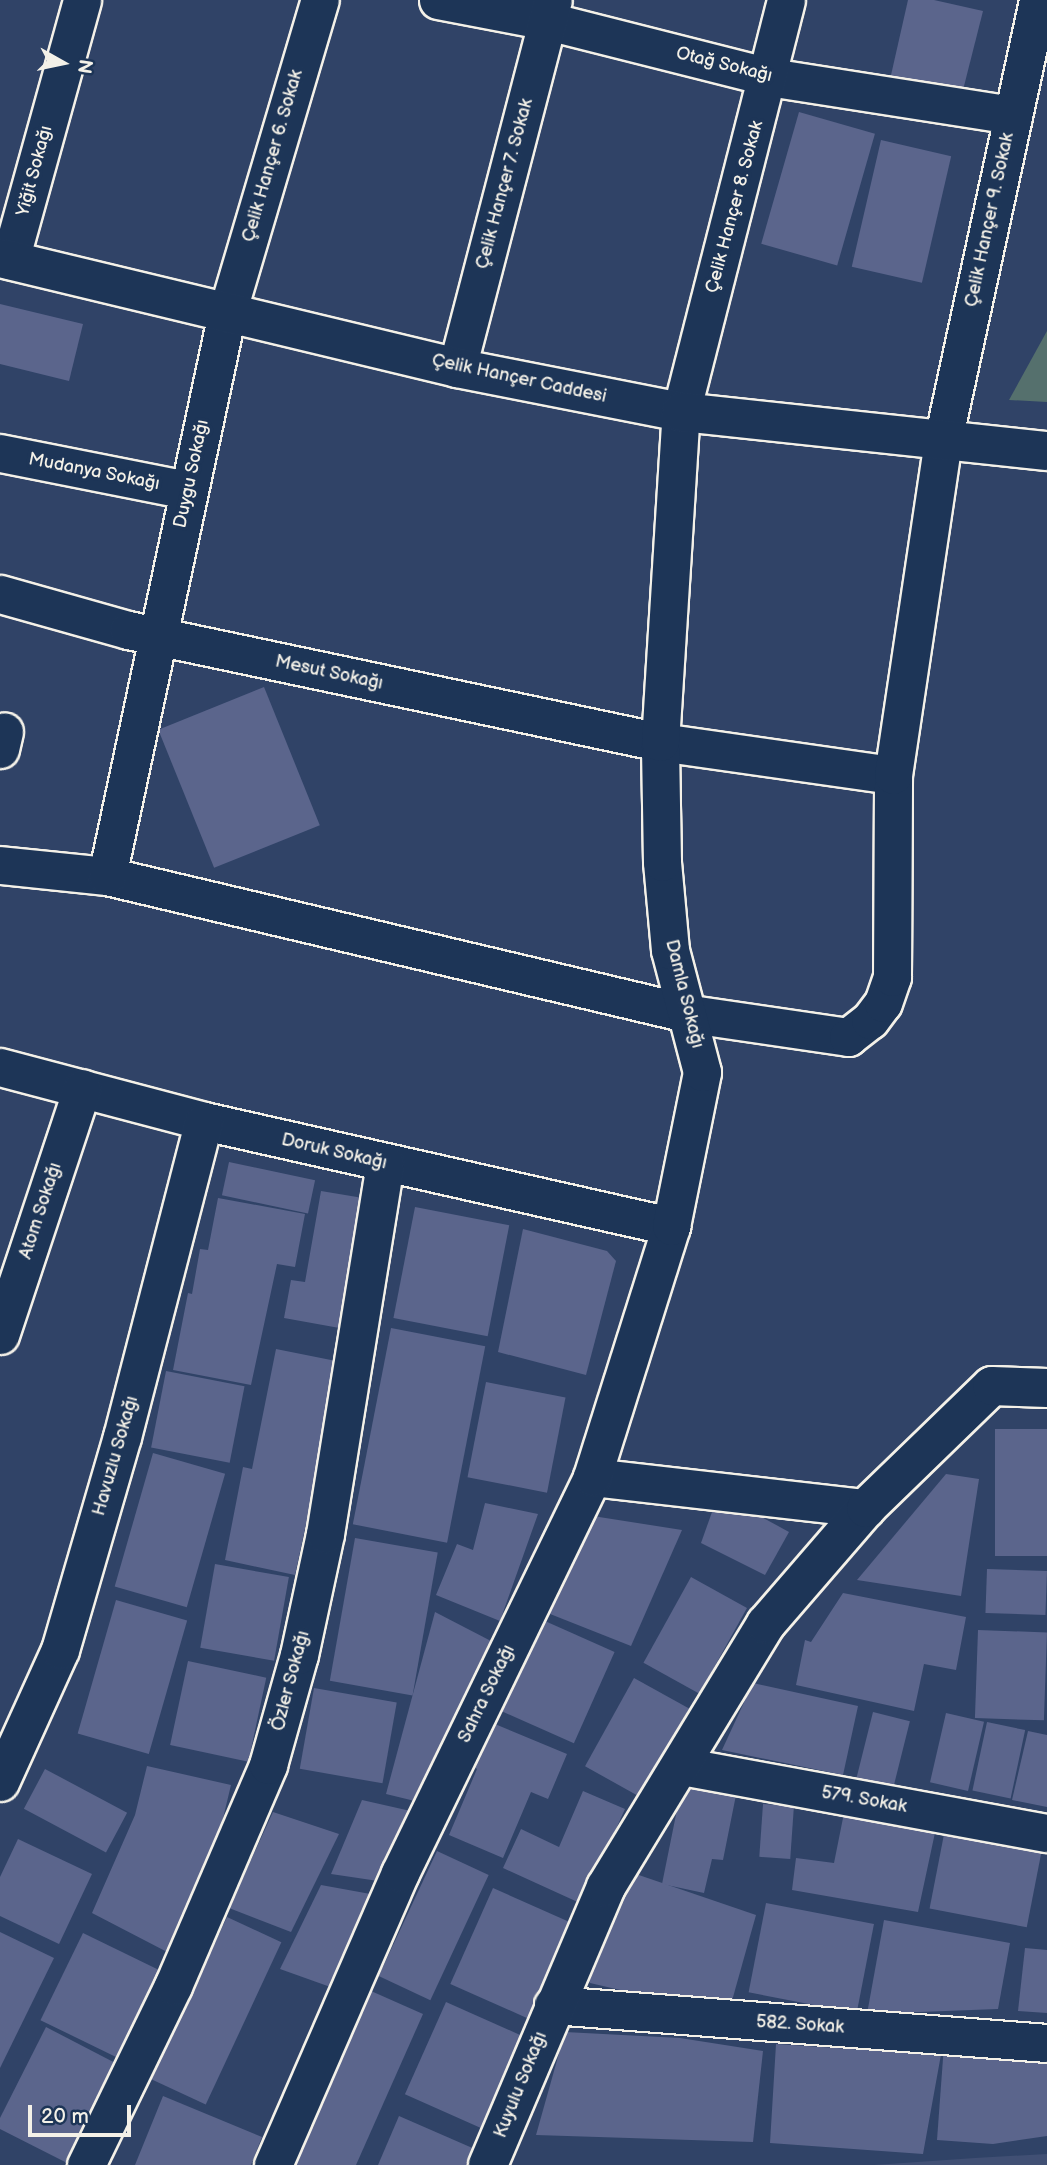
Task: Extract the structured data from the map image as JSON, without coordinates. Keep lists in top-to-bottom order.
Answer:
{
  "streets": {
    "street": [
      "Otağ Sokağı",
      "Çelik Hançer 6. Sokak",
      "Yiğit Sokağı",
      "Çelik Hançer 7. Sokak",
      "Çelik Hançer 8. Sokak",
      "Çelik Hançer 9. Sokak",
      "Çelik Hançer Caddesi",
      "Mudanya Sokağı",
      "Duygu Sokağı",
      "Mesut Sokağı",
      "Damla Sokağı",
      "Doruk Sokağı",
      "Atom Sokağı",
      "Havuzlu Sokağı",
      "Özler Sokağı",
      "Sahra Sokağı",
      "579. Sokak",
      "582. Sokak",
      "Kuyulu Sokağı"
    ]
  },
  "crossings": [
    ["Otağ Sokağı", "Çelik Hançer 7. Sokak"],
    ["Otağ Sokağı", "Çelik Hançer 8. Sokak"],
    ["Otağ Sokağı", "Çelik Hançer 9. Sokak"],
    ["Çelik Hançer 6. Sokak", "Çelik Hançer Caddesi"],
    ["Çelik Hançer 6. Sokak", "Duygu Sokağı"],
    ["Yiğit Sokağı", "Çelik Hançer Caddesi"],
    ["Çelik Hançer 7. Sokak", "Çelik Hançer Caddesi"],
    ["Çelik Hançer 8. Sokak", "Çelik Hançer Caddesi"],
    ["Çelik Hançer 8. Sokak", "Damla Sokağı"],
    ["Çelik Hançer 9. Sokak", "Çelik Hançer Caddesi"],
    ["Çelik Hançer 9. Sokak", "Duygu Sokağı"],
    ["Çelik Hançer 9. Sokak", "Mesut Sokağı"],
    ["Çelik Hançer 9. Sokak", "Damla Sokağı"],
    ["Çelik Hançer Caddesi", "Duygu Sokağı"],
    ["Çelik Hançer Caddesi", "Damla Sokağı"],
    ["Mudanya Sokağı", "Duygu Sokağı"],
    ["Duygu Sokağı", "Mesut Sokağı"],
    ["Mesut Sokağı", "Damla Sokağı"],
    ["Damla Sokağı", "Doruk Sokağı"],
    ["Damla Sokağı", "Sahra Sokağı"],
    ["Doruk Sokağı", "Atom Sokağı"],
    ["Doruk Sokağı", "Havuzlu Sokağı"],
    ["Doruk Sokağı", "Özler Sokağı"],
    ["579. Sokak", "Kuyulu Sokağı"],
    ["582. Sokak", "Kuyulu Sokağı"]
  ],
  "scale_bar": "20 m",
  "north": "right"
}
